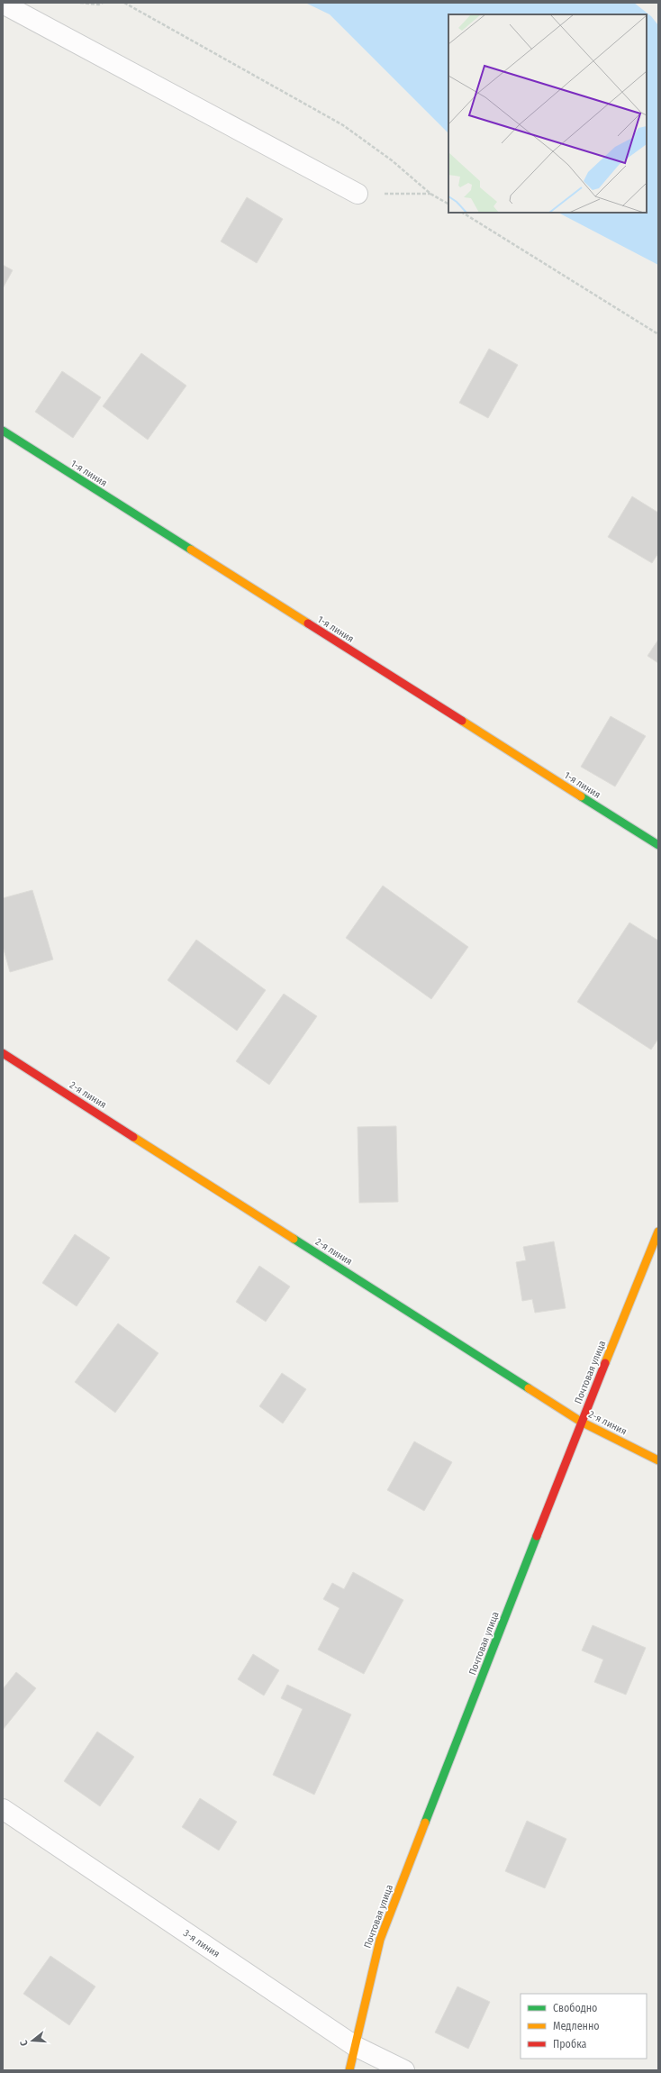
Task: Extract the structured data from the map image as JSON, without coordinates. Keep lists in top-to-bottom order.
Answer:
{
  "streets": {
    "street": [
      "1-я линия",
      "2-я линия",
      "Почтовая улица",
      "3-я линия"
    ]
  },
  "crossings": [
    ["2-я линия", "Почтовая улица"],
    ["Почтовая улица", "3-я линия"]
  ],
  "legend": ["Свободно", "Медленно", "Пробка"],
  "north": "left"
}
